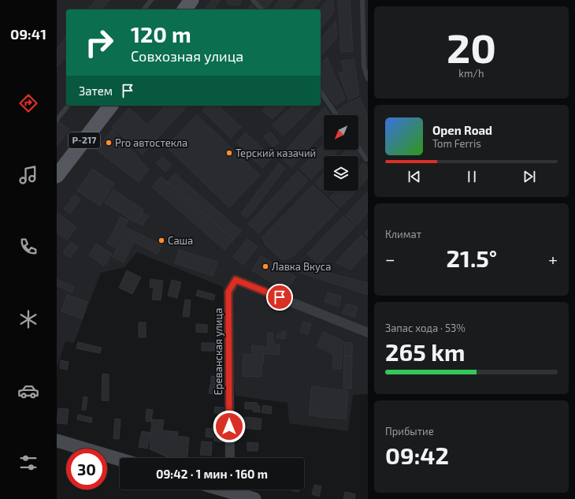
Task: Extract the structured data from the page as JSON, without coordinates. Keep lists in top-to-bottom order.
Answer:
{
  "streets": {
    "main road": ["Р-217"],
    "street": ["Ереванская улица"]
  },
  "places": [
    "Pro автостекла",
    "Терский казачий",
    "Саша",
    "Лавка Вкуса"
  ],
  "north": "bottom left",
  "page": {
    "tabs": "09:41",
    "tile": [
      ["20", "km/h"],
      "Климат",
      ["Запас хода · 53%", "265 km"],
      ["Прибытие", "09:42"]
    ],
    "turn": ["120 m", "Совхозная улица"],
    "then": "Затем",
    "song": ["Open Road", "Tom Ferris"],
    "heat": ["−", "21.5°", "+"],
    "limit": "30",
    "trip": "09:42 · 1 мин · 160 m"
  }
}
